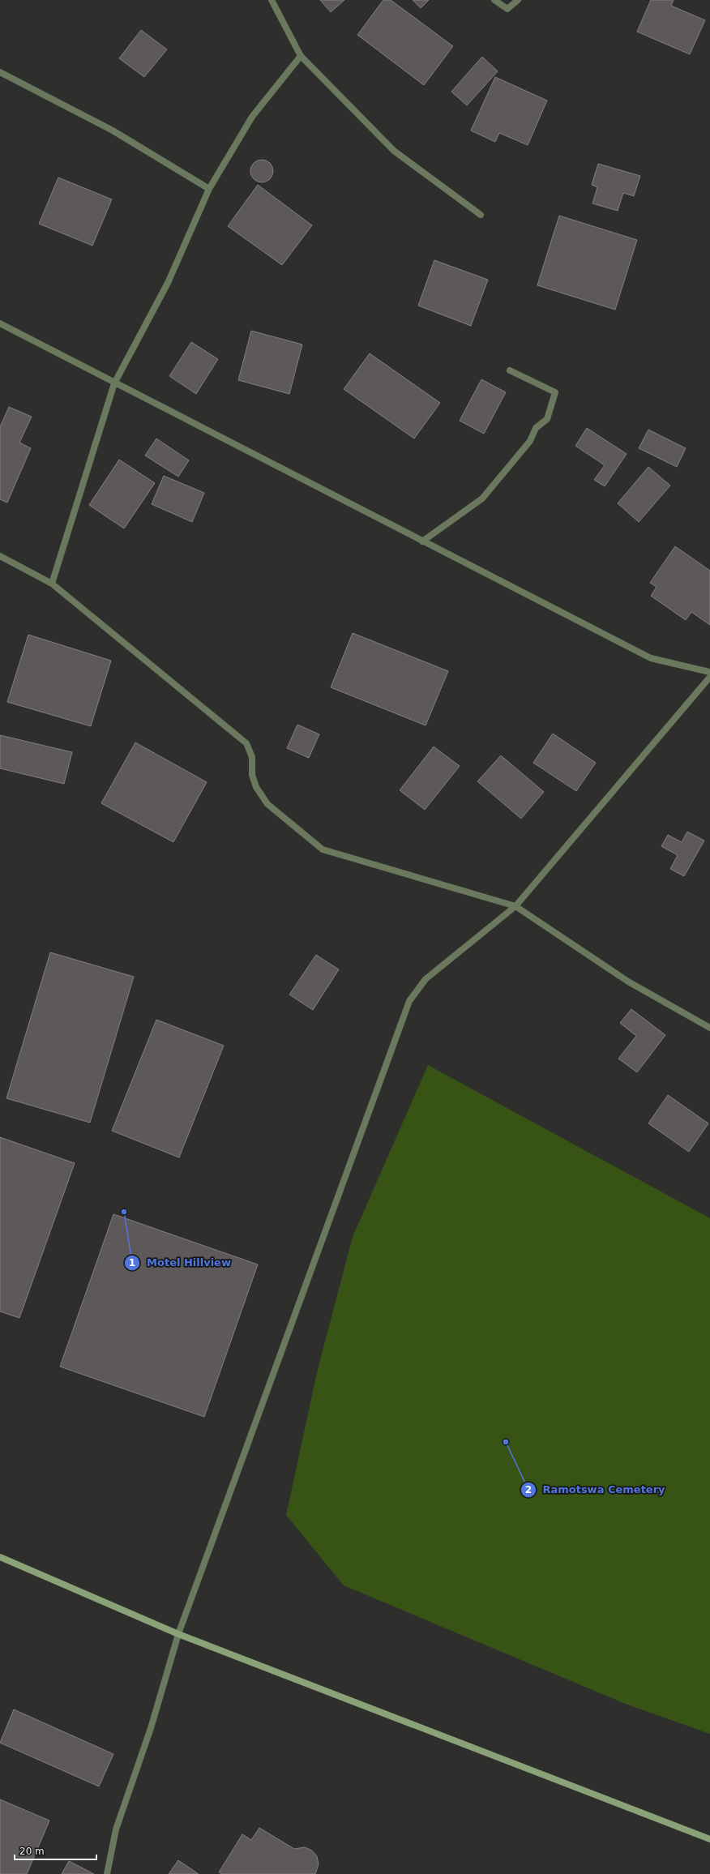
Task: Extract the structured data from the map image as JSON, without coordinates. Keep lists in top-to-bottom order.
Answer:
{
  "places": ["Motel Hillview", "Ramotswa Cemetery"],
  "scale_bar": "20 m"
}
